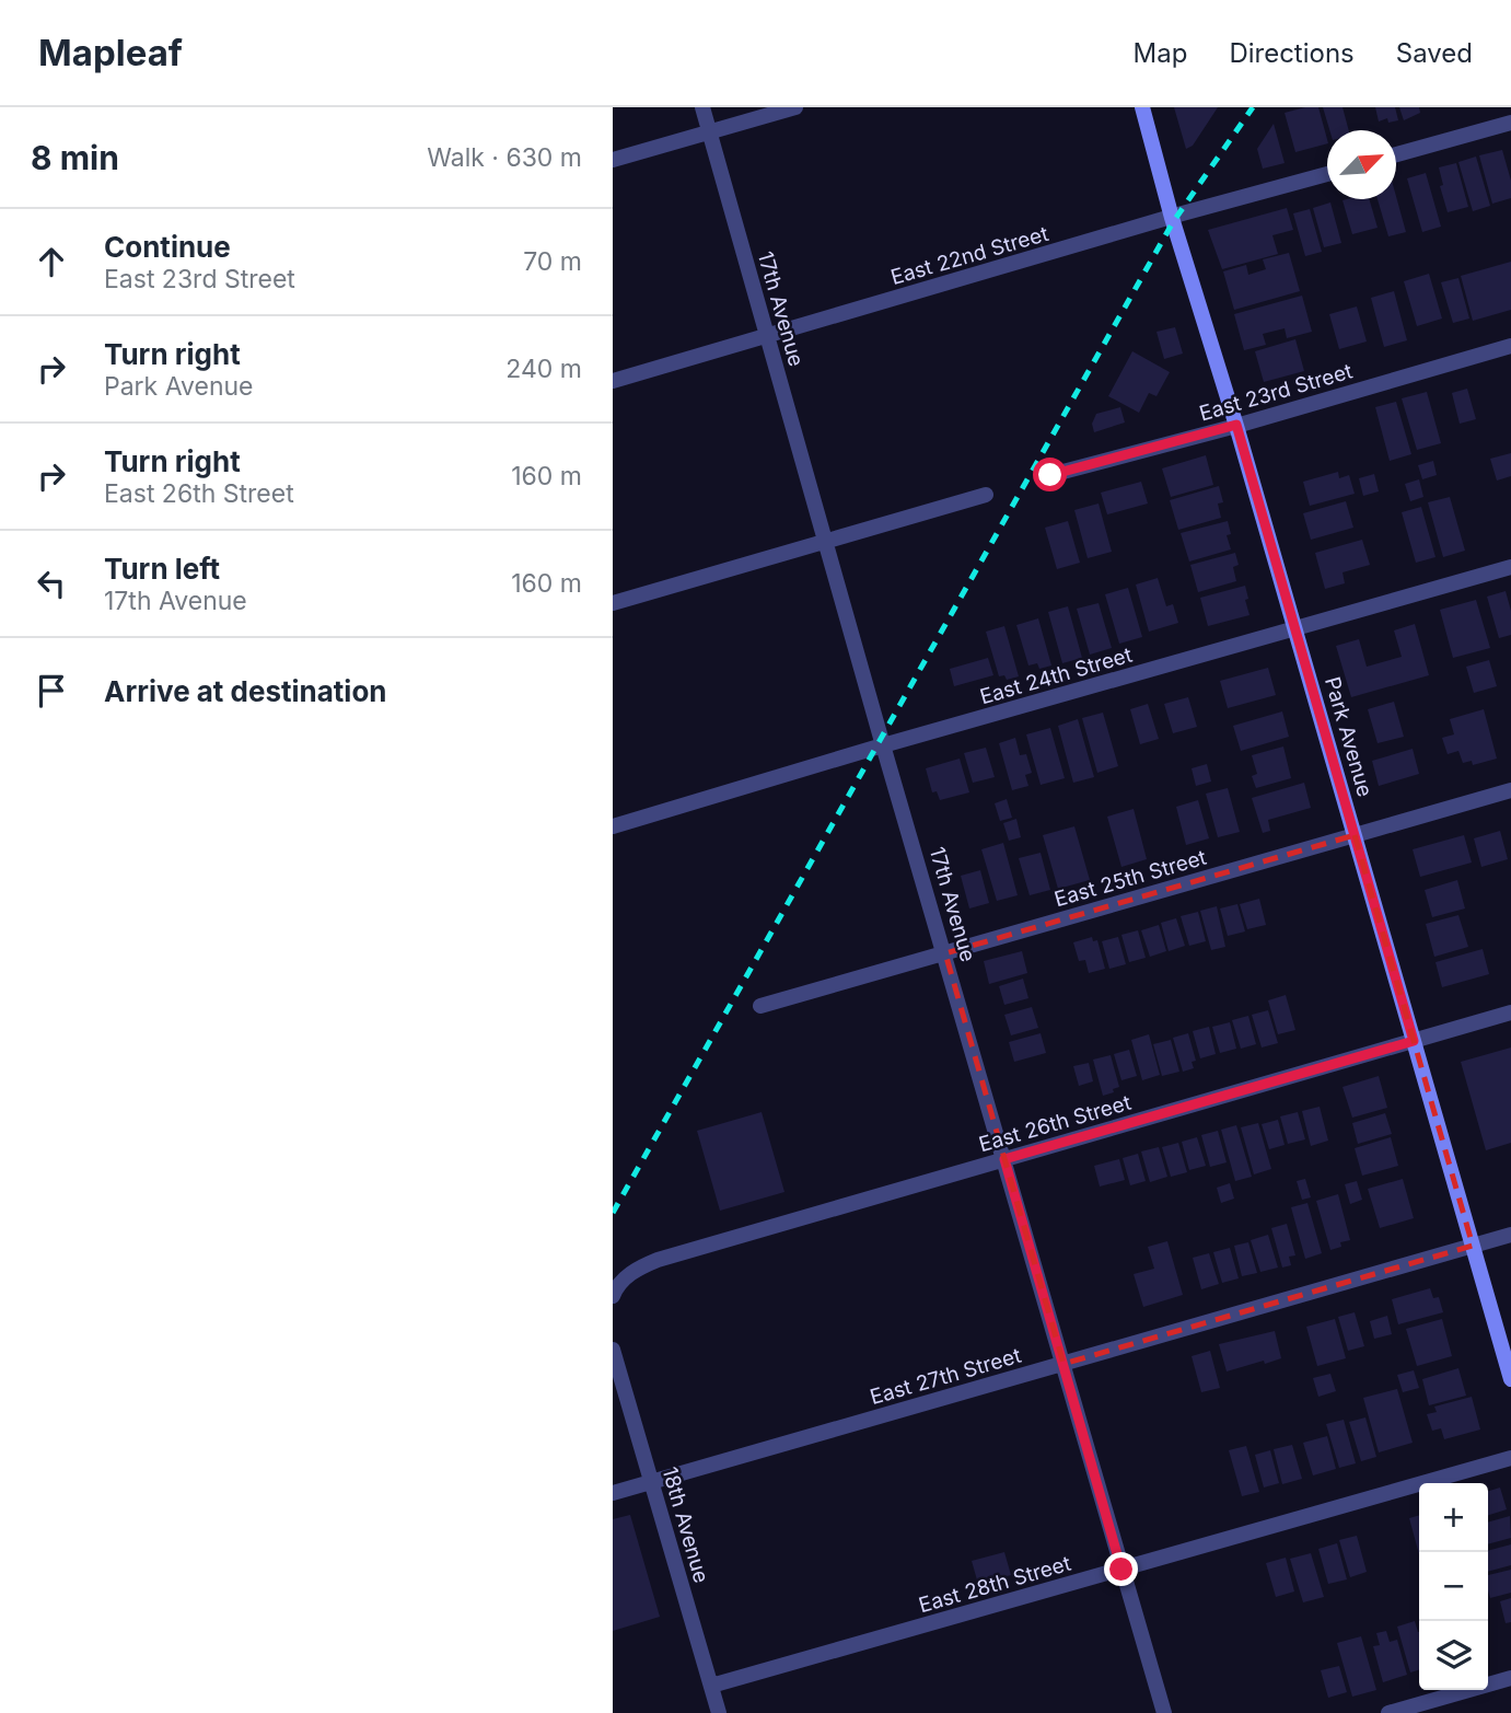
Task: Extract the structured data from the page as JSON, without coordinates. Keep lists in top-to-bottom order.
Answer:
{
  "streets": {
    "street": [
      "East 22nd Street",
      "17th Avenue",
      "East 23rd Street",
      "East 24th Street",
      "Park Avenue",
      "East 25th Street",
      "East 26th Street",
      "East 27th Street",
      "18th Avenue",
      "East 28th Street"
    ]
  },
  "crossings": [
    ["East 22nd Street", "17th Avenue"],
    ["East 22nd Street", "Park Avenue"],
    ["17th Avenue", "East 24th Street"],
    ["17th Avenue", "East 25th Street"],
    ["17th Avenue", "East 26th Street"],
    ["17th Avenue", "East 27th Street"],
    ["17th Avenue", "East 28th Street"],
    ["East 23rd Street", "Park Avenue"],
    ["East 24th Street", "Park Avenue"],
    ["Park Avenue", "East 25th Street"],
    ["Park Avenue", "East 26th Street"],
    ["Park Avenue", "East 27th Street"],
    ["East 27th Street", "18th Avenue"],
    ["18th Avenue", "East 28th Street"]
  ],
  "north": "top right",
  "page": {
    "header": "Mapleaf",
    "nav": ["Map", "Directions", "Saved"],
    "heading": ["8 min", "Walk · 630 m"],
    "list": [
      ["Continue", "East 23rd Street", "70 m"],
      ["Turn right", "Park Avenue", "240 m"],
      ["Turn right", "East 26th Street", "160 m"],
      ["Turn left", "17th Avenue", "160 m"],
      "Arrive at destination"
    ],
    "map_buttons": ["+", "−"]
  }
}
